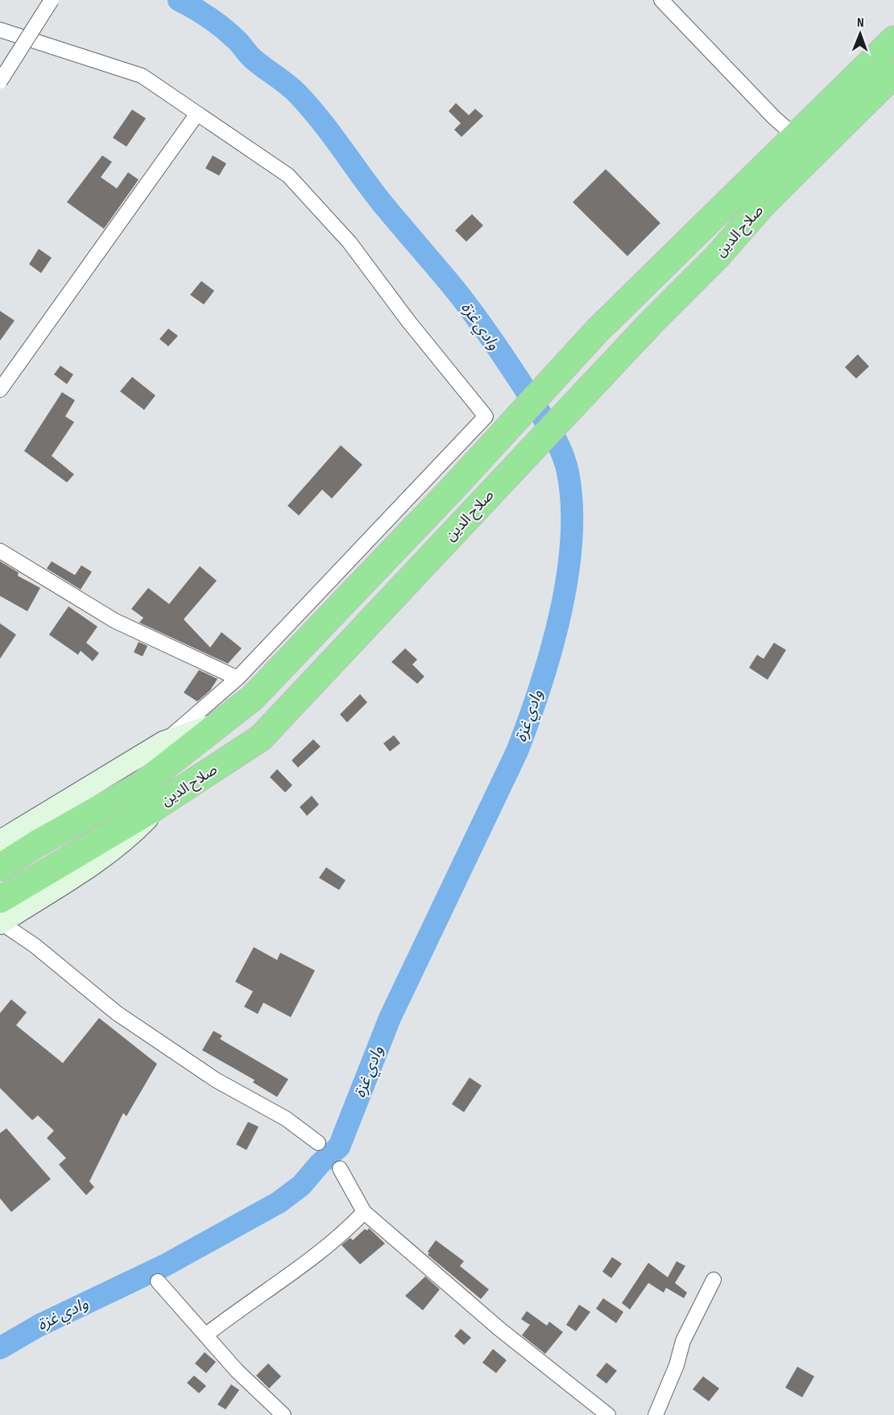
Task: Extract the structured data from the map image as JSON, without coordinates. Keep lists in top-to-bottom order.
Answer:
{
  "streets": {
    "highway": ["صلاح الدين"]
  },
  "water": ["وادي غزة"],
  "north": "top"
}
